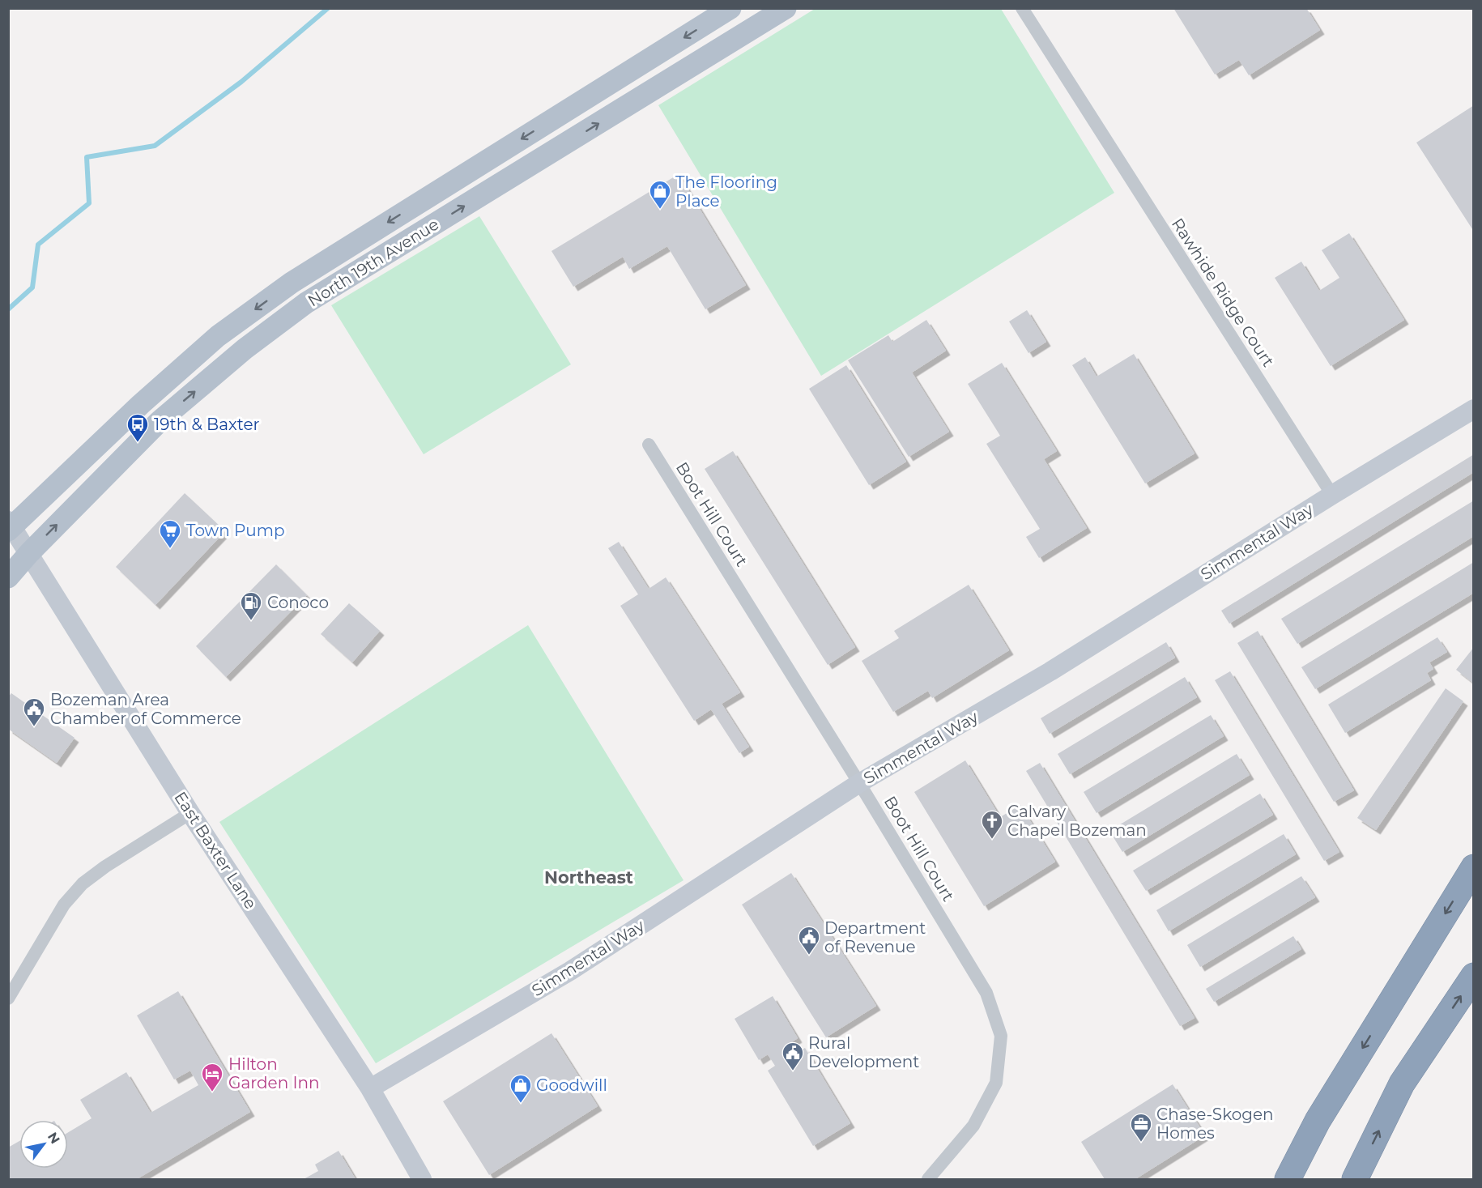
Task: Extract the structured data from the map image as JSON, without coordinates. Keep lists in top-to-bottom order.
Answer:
{
  "streets": {
    "main road": ["North 19th Avenue"],
    "street": [
      "Rawhide Ridge Court",
      "Boot Hill Court",
      "Simmental Way",
      "East Baxter Lane"
    ]
  },
  "crossings": [
    ["North 19th Avenue", "East Baxter Lane"],
    ["Rawhide Ridge Court", "Simmental Way"],
    ["Boot Hill Court", "Simmental Way"],
    ["Simmental Way", "East Baxter Lane"]
  ],
  "districts": ["Northeast"],
  "places": {
    "shop": ["The Flooring Place", "Goodwill"],
    "bus stop": ["19th & Baxter"],
    "supermarket": ["Town Pump"],
    "fuel station": ["Conoco"],
    "public building": ["Bozeman Area Chamber of Commerce", "Department of Revenue", "Rural Development"],
    "church": ["Calvary Chapel Bozeman"],
    "hotel": ["Hilton Garden Inn"],
    "office": ["Chase-Skogen Homes"]
  },
  "north": "top right"
}
